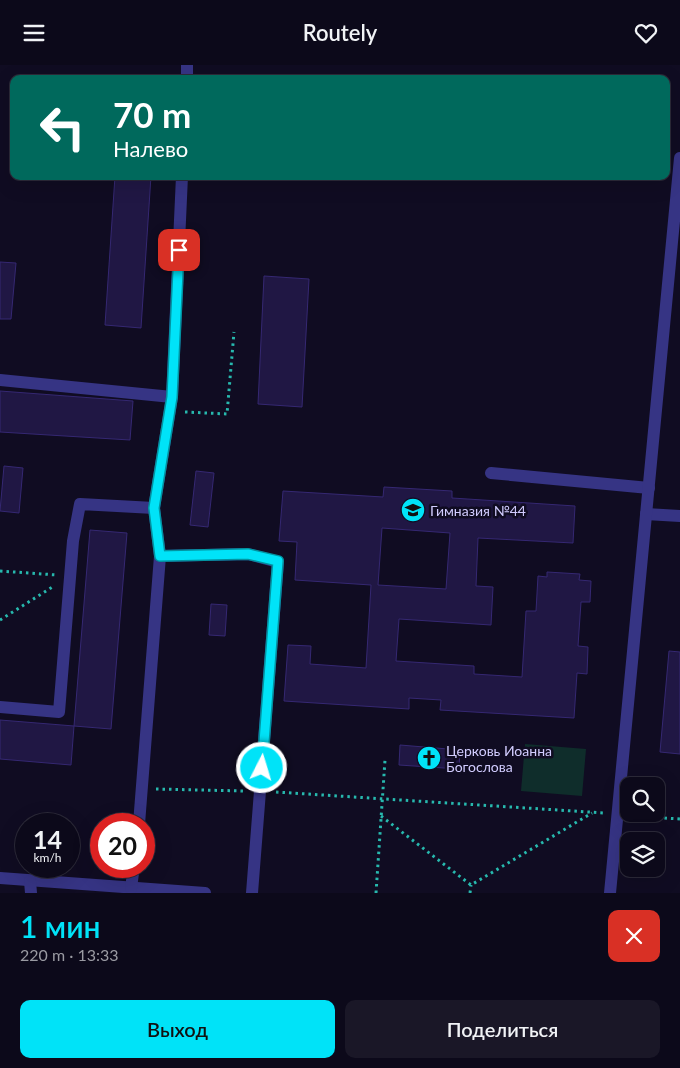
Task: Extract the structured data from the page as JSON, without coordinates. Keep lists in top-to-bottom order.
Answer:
{
  "places": {
    "school or university": ["Гимназия №44"],
    "church": ["Церковь Иоанна Богослова"]
  },
  "page": {
    "header": "Routely",
    "turn": ["70 m", "Налево"],
    "speed": "14 km/h",
    "limit": "20",
    "heading": ["1 мин", "220 m · 13:33"],
    "buttons": ["Выход", "Поделиться"]
  }
}
